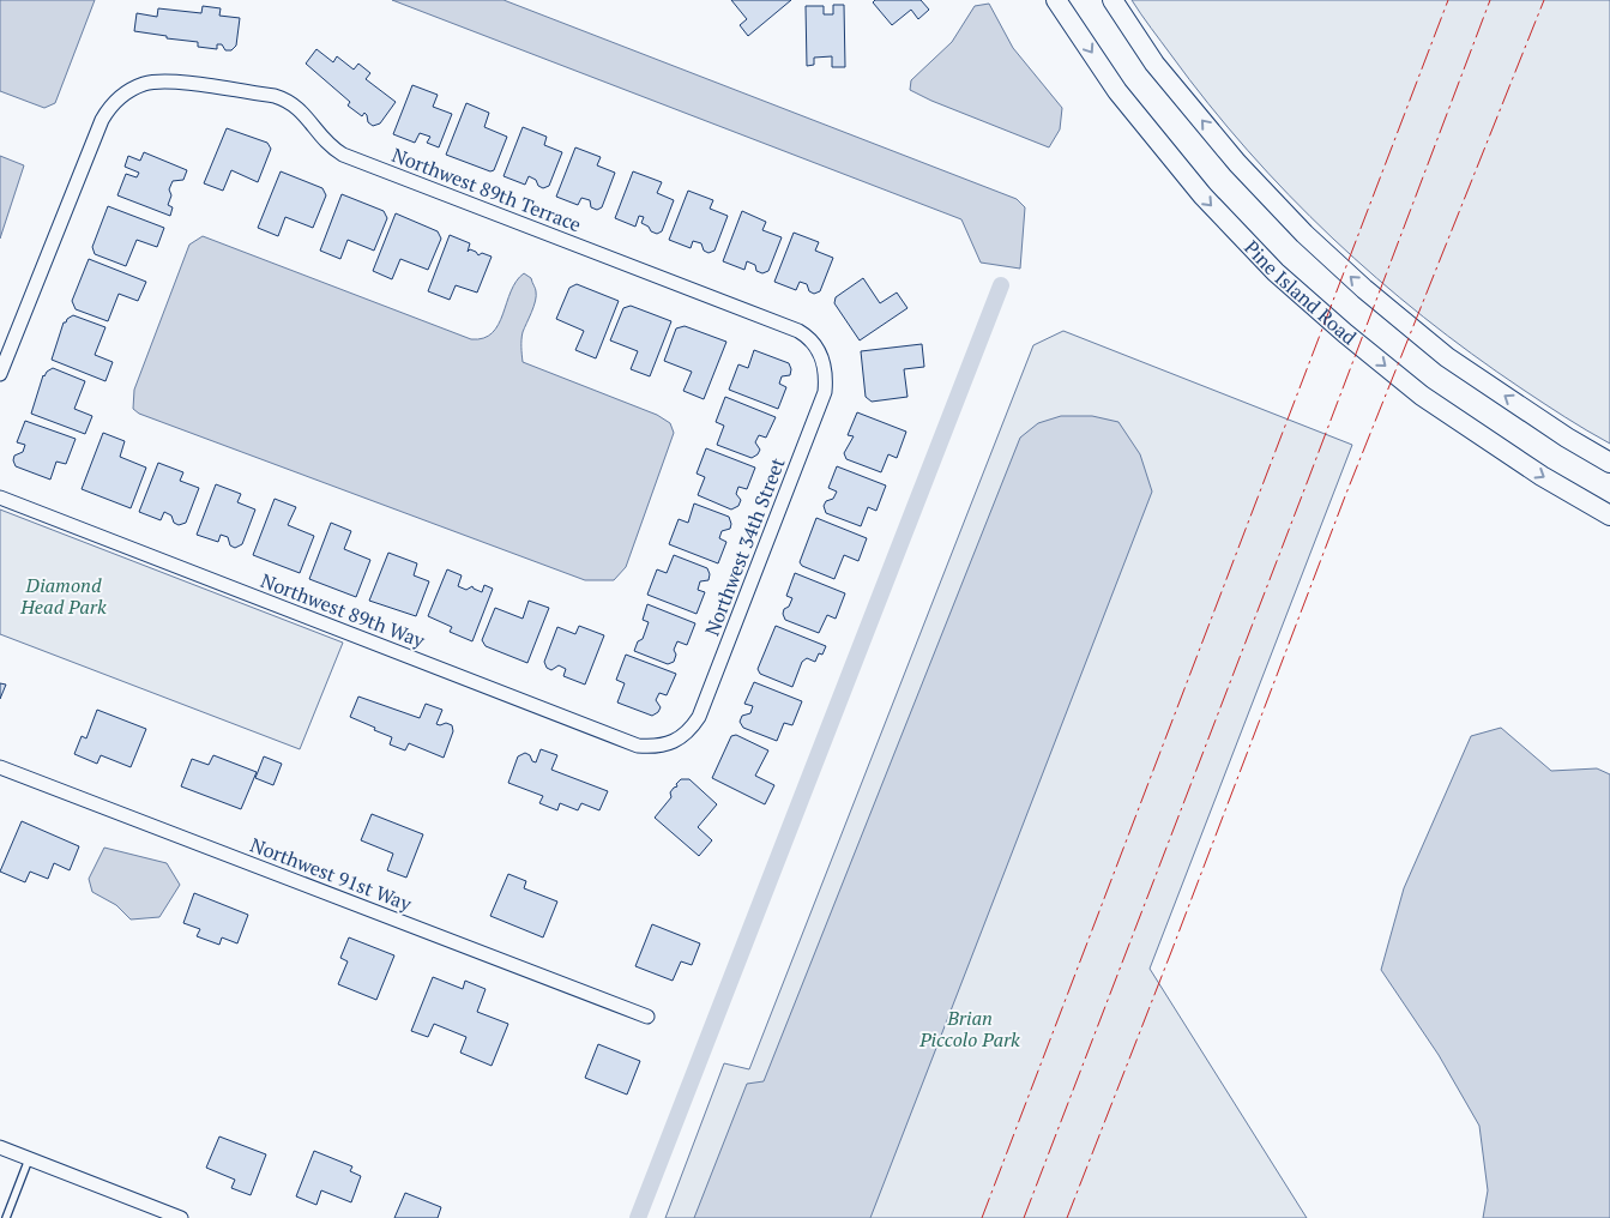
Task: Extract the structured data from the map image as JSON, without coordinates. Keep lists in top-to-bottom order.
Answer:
{
  "streets": {
    "main road": ["Pine Island Road"],
    "street": [
      "Northwest 89th Terrace",
      "Northwest 34th Street",
      "Northwest 89th Way",
      "Northwest 91st Way"
    ]
  },
  "crossings": [
    ["Northwest 89th Terrace", "Northwest 34th Street"],
    ["Northwest 34th Street", "Northwest 89th Way"]
  ],
  "parks": ["Diamond Head Park", "Brian Piccolo Park"]
}
